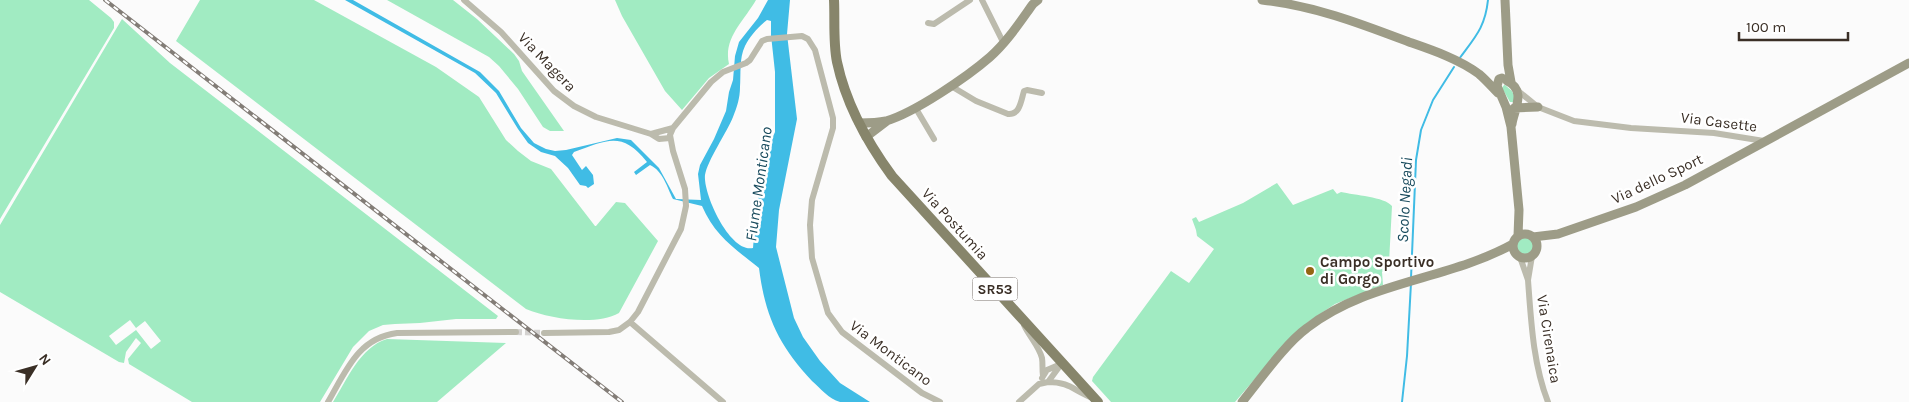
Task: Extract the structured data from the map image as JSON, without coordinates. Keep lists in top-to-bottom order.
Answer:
{
  "streets": {
    "main road": ["Via Postumia", "SR53"],
    "street": [
      "Via Magera",
      "Via Casette",
      "Via dello Sport",
      "Via Cirenaica",
      "Via Monticano"
    ]
  },
  "crossings": [
    ["Via Casette", "Via dello Sport"],
    ["Via dello Sport", "Via Cirenaica"],
    ["Via Postumia", "SR53"]
  ],
  "water": ["Fiume Monticano", "Scolo Negadi"],
  "places": ["Campo Sportivo di Gorgo"],
  "scale_bar": "100 m",
  "north": "top right"
}
